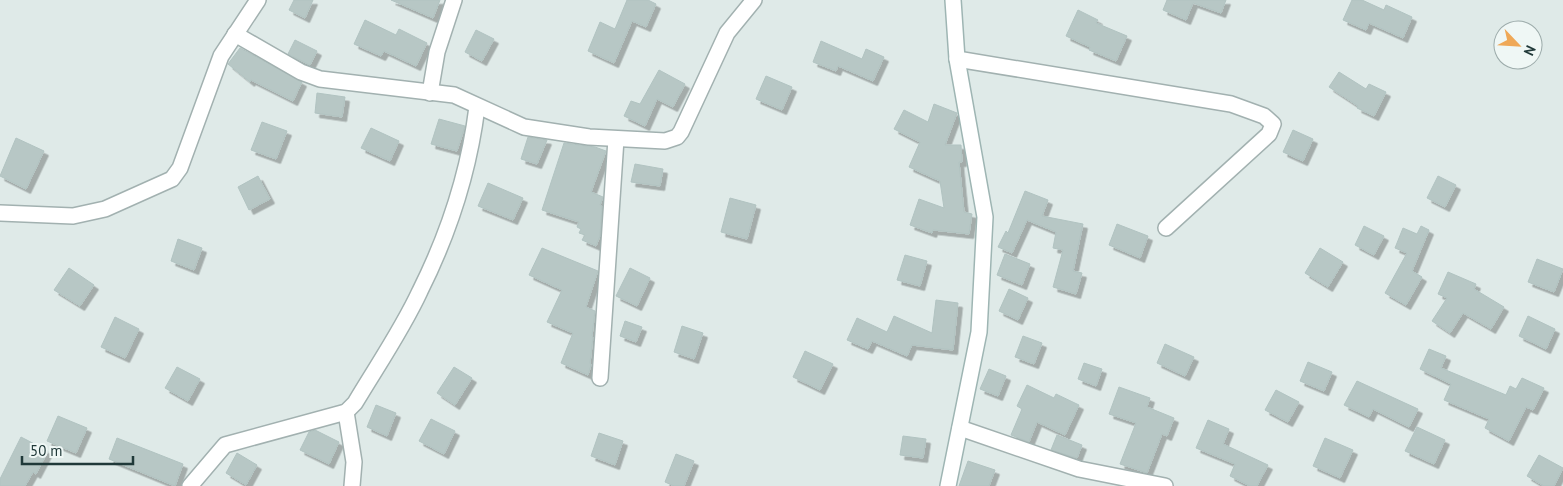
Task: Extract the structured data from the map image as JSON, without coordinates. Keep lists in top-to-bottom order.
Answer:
{
  "scale_bar": "50 m",
  "north": "bottom right"
}
